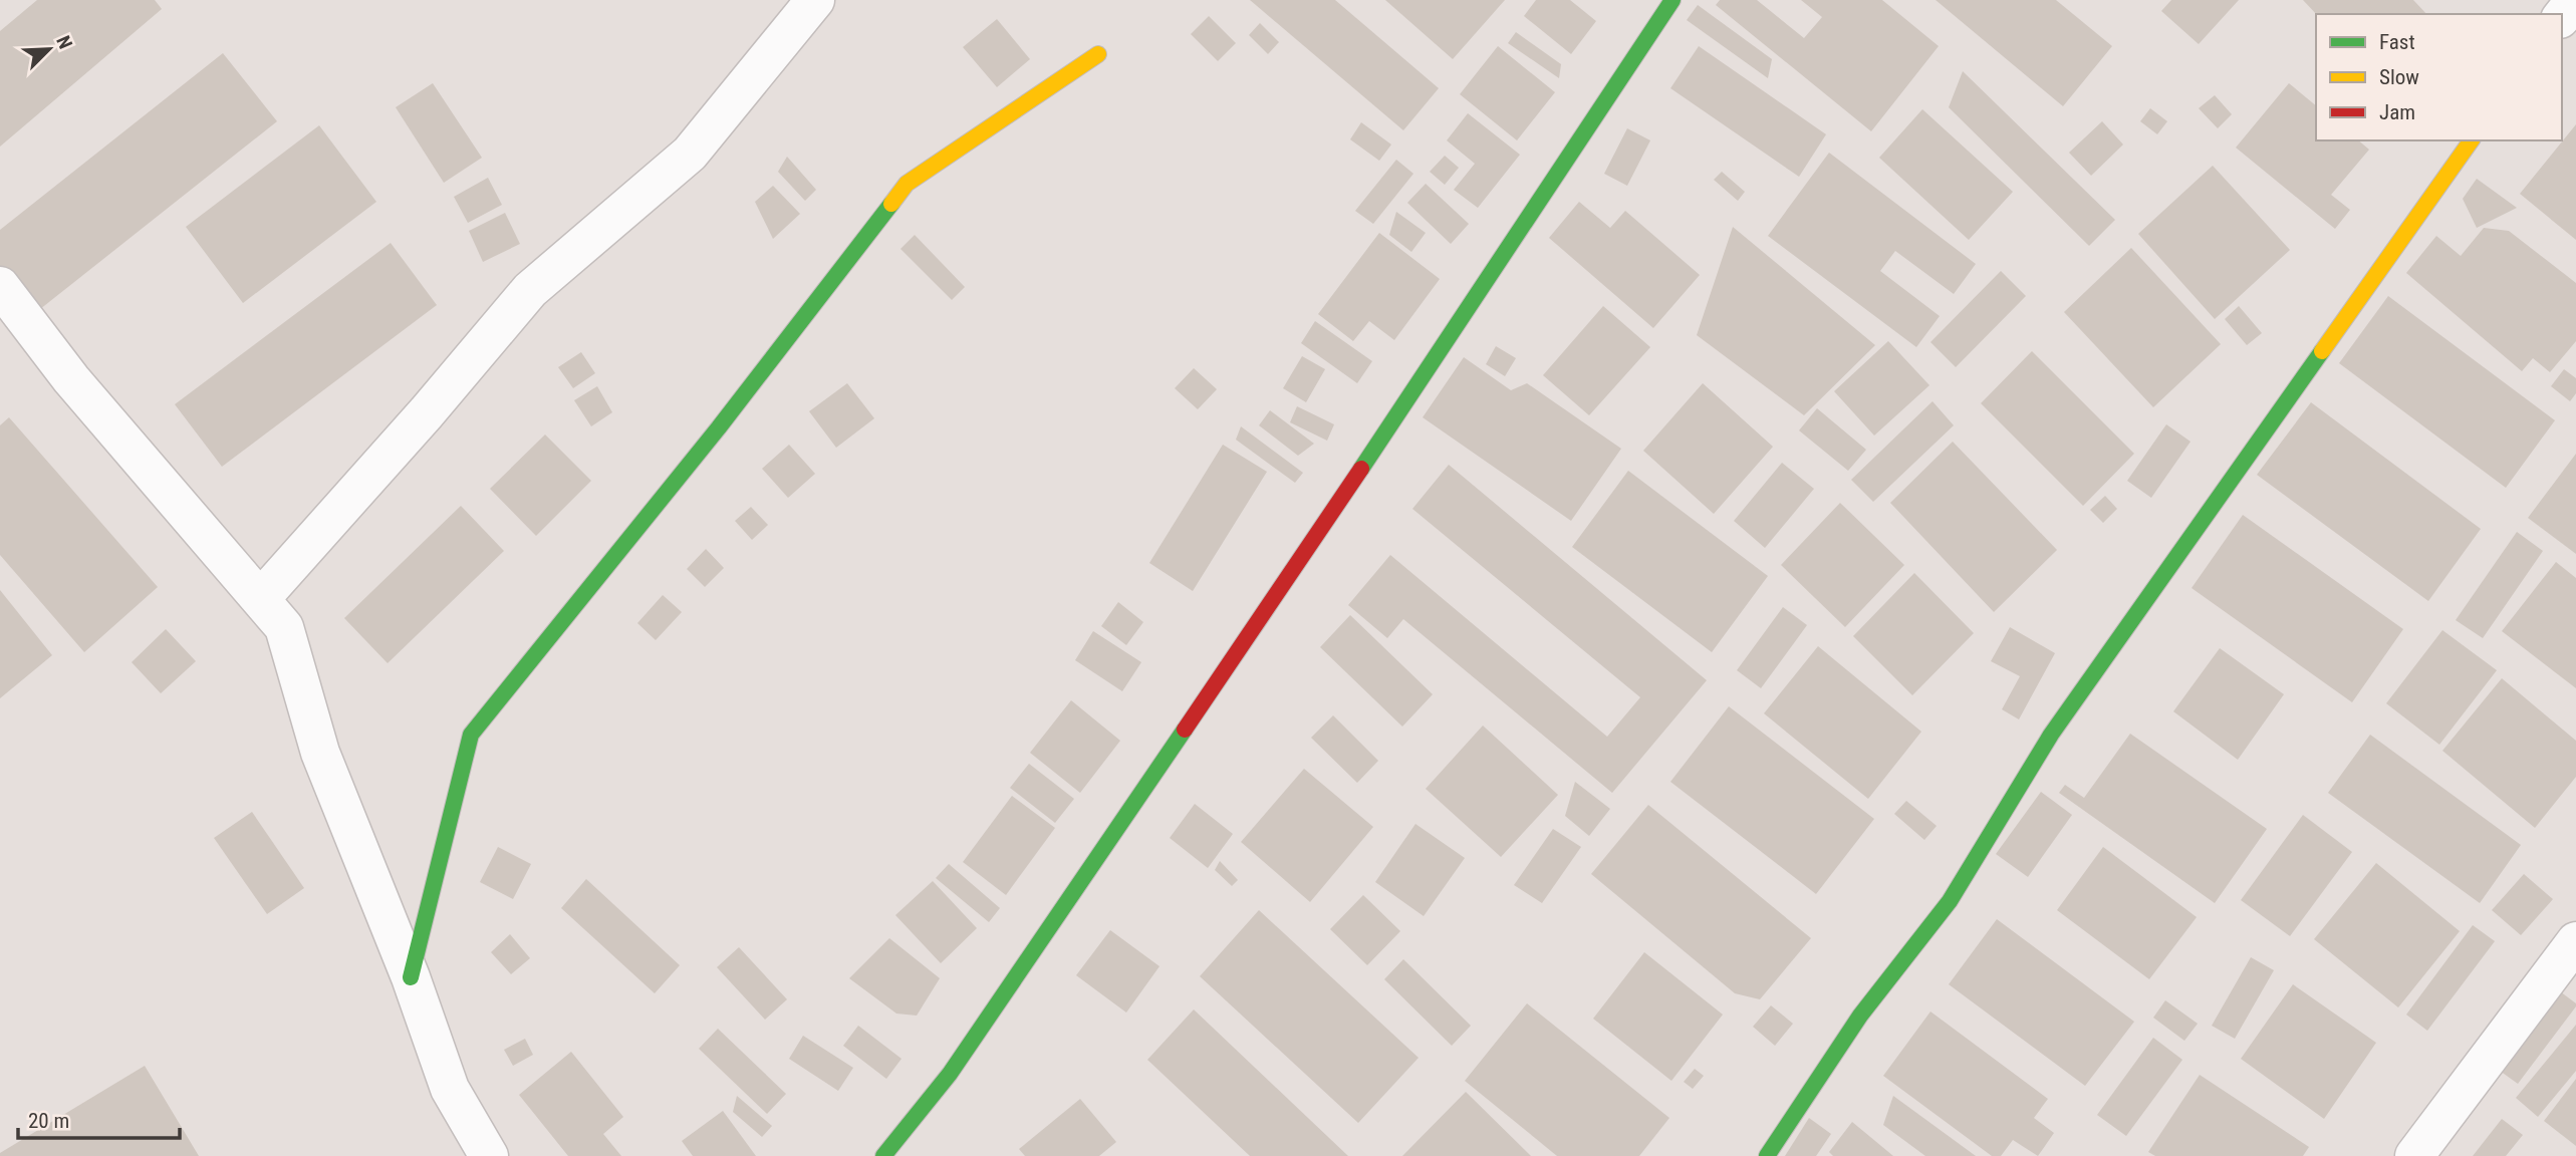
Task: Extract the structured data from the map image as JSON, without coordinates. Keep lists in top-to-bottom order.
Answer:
{
  "legend": ["Fast", "Slow", "Jam"],
  "scale_bar": "20 m",
  "north": "top right"
}
